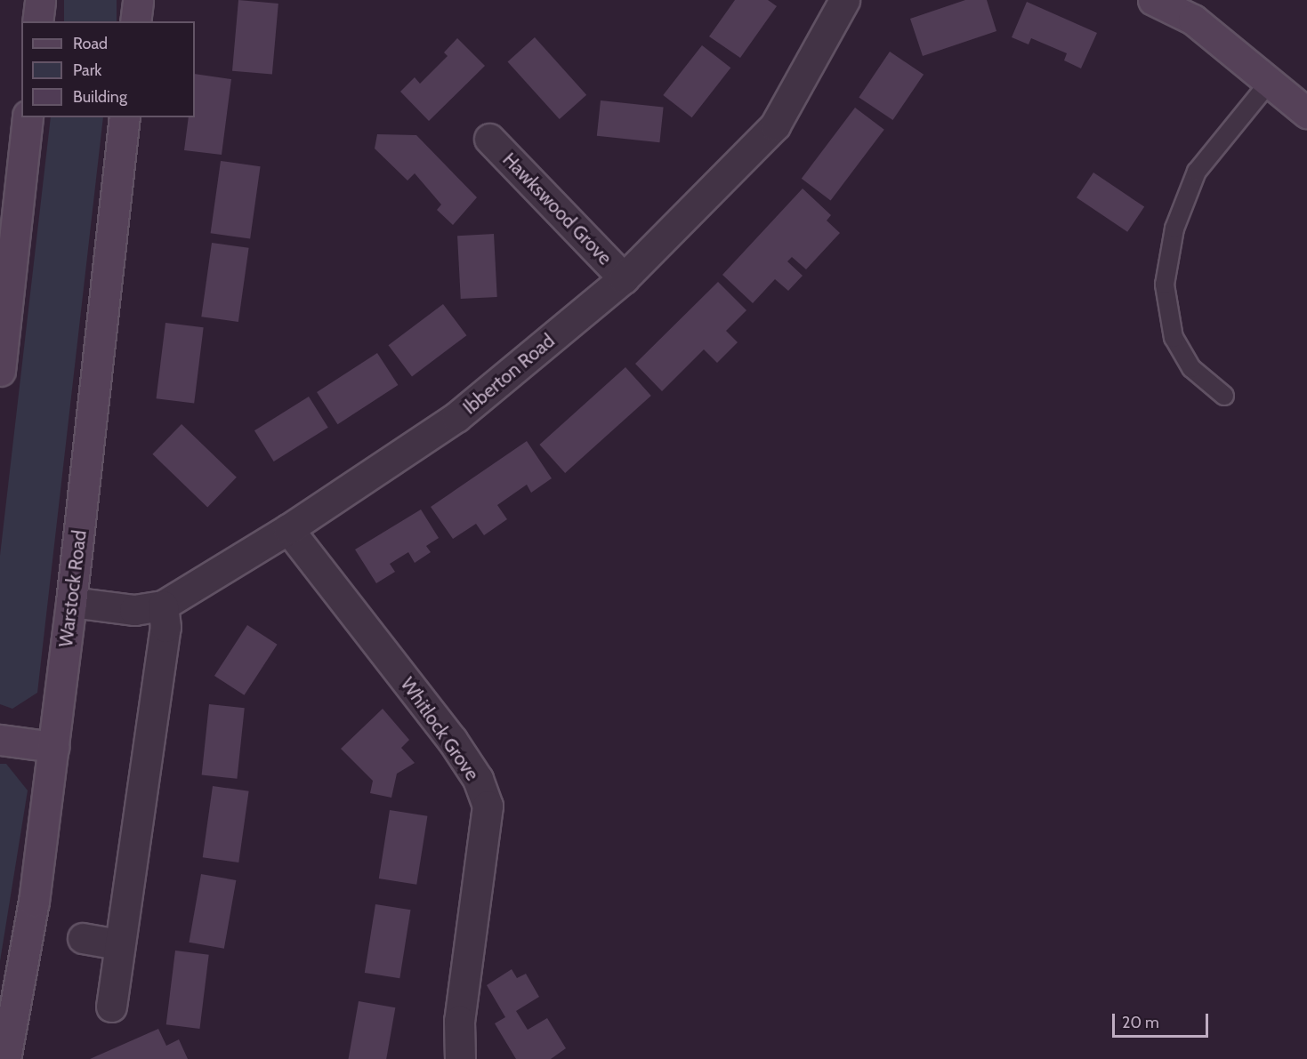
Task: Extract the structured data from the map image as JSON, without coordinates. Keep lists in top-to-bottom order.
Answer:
{
  "streets": {
    "street": [
      "Hawkswood Grove",
      "Ibberton Road",
      "Warstock Road",
      "Whitlock Grove"
    ]
  },
  "crossings": [
    ["Hawkswood Grove", "Ibberton Road"],
    ["Ibberton Road", "Warstock Road"],
    ["Ibberton Road", "Whitlock Grove"]
  ],
  "legend": ["Road", "Park", "Building"],
  "scale_bar": "20 m"
}
